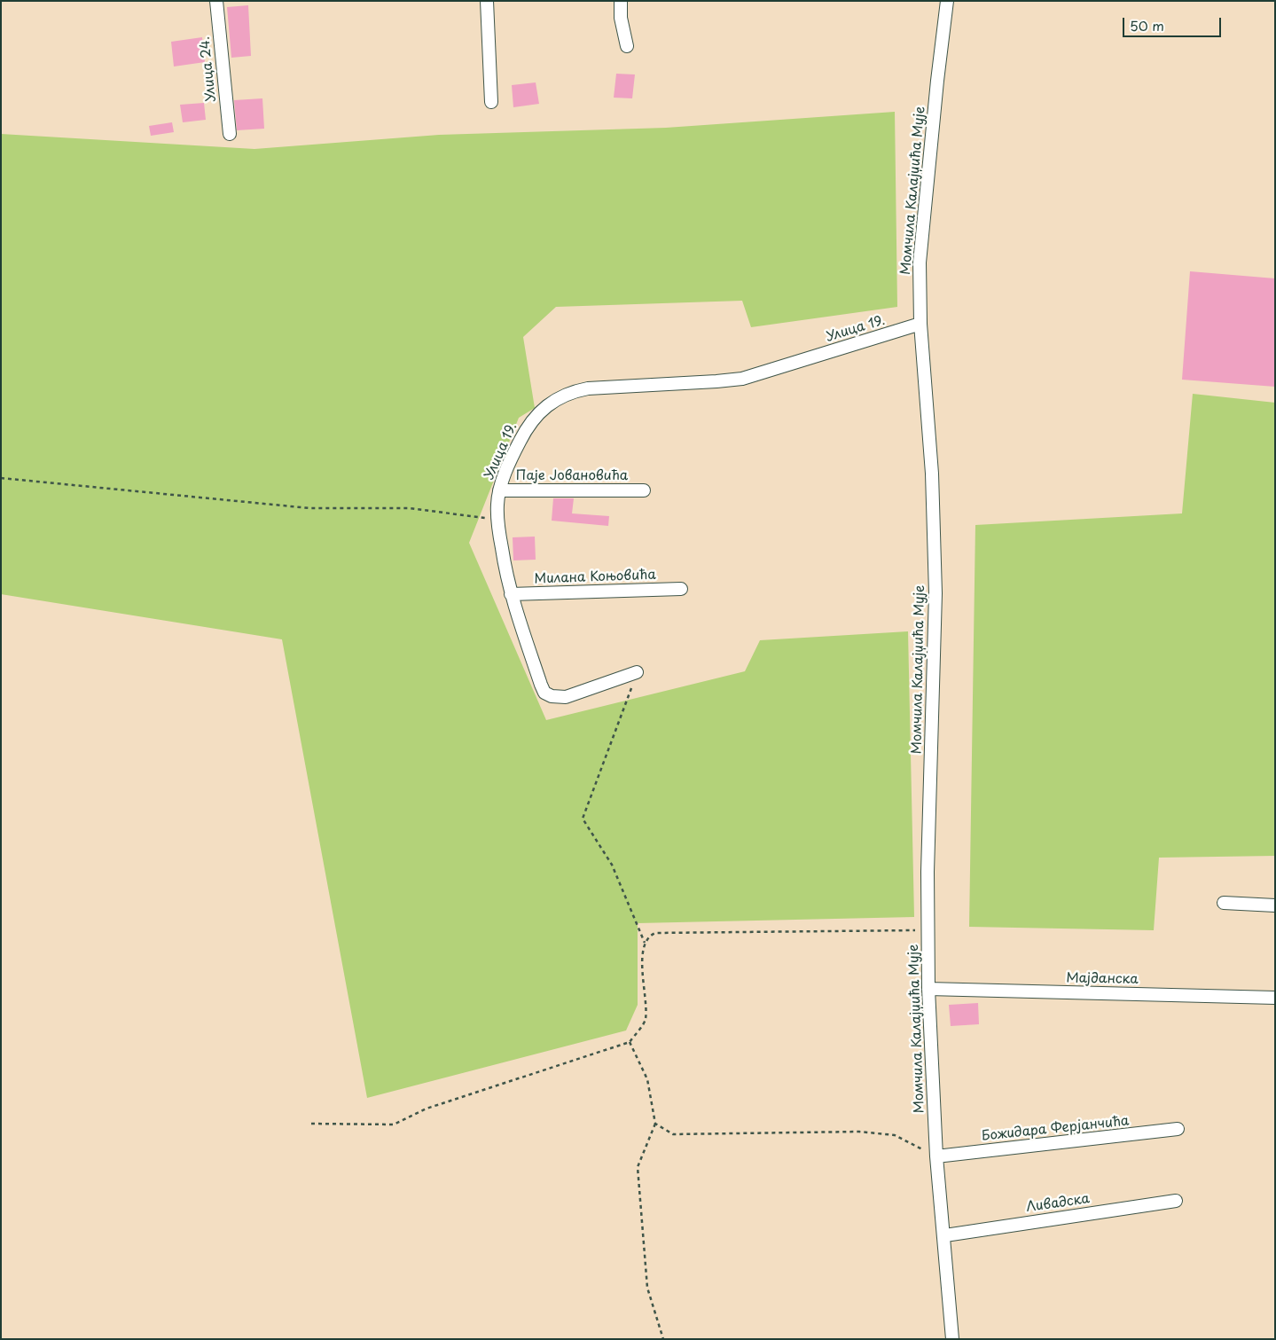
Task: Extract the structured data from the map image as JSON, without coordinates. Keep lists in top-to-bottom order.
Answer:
{
  "streets": {
    "street": [
      "Улица 24.",
      "Момчила Калајџића Мује",
      "Улица 19.",
      "Паје Јовановића",
      "Милана Коњовића",
      "Мајданска",
      "Божидара Ферјанчића",
      "Ливадска"
    ]
  },
  "crossings": [
    ["Момчила Калајџића Мује", "Улица 19."],
    ["Момчила Калајџића Мује", "Мајданска"],
    ["Момчила Калајџића Мује", "Божидара Ферјанчића"],
    ["Момчила Калајџића Мује", "Ливадска"],
    ["Улица 19.", "Паје Јовановића"],
    ["Улица 19.", "Милана Коњовића"]
  ],
  "scale_bar": "50 m"
}
